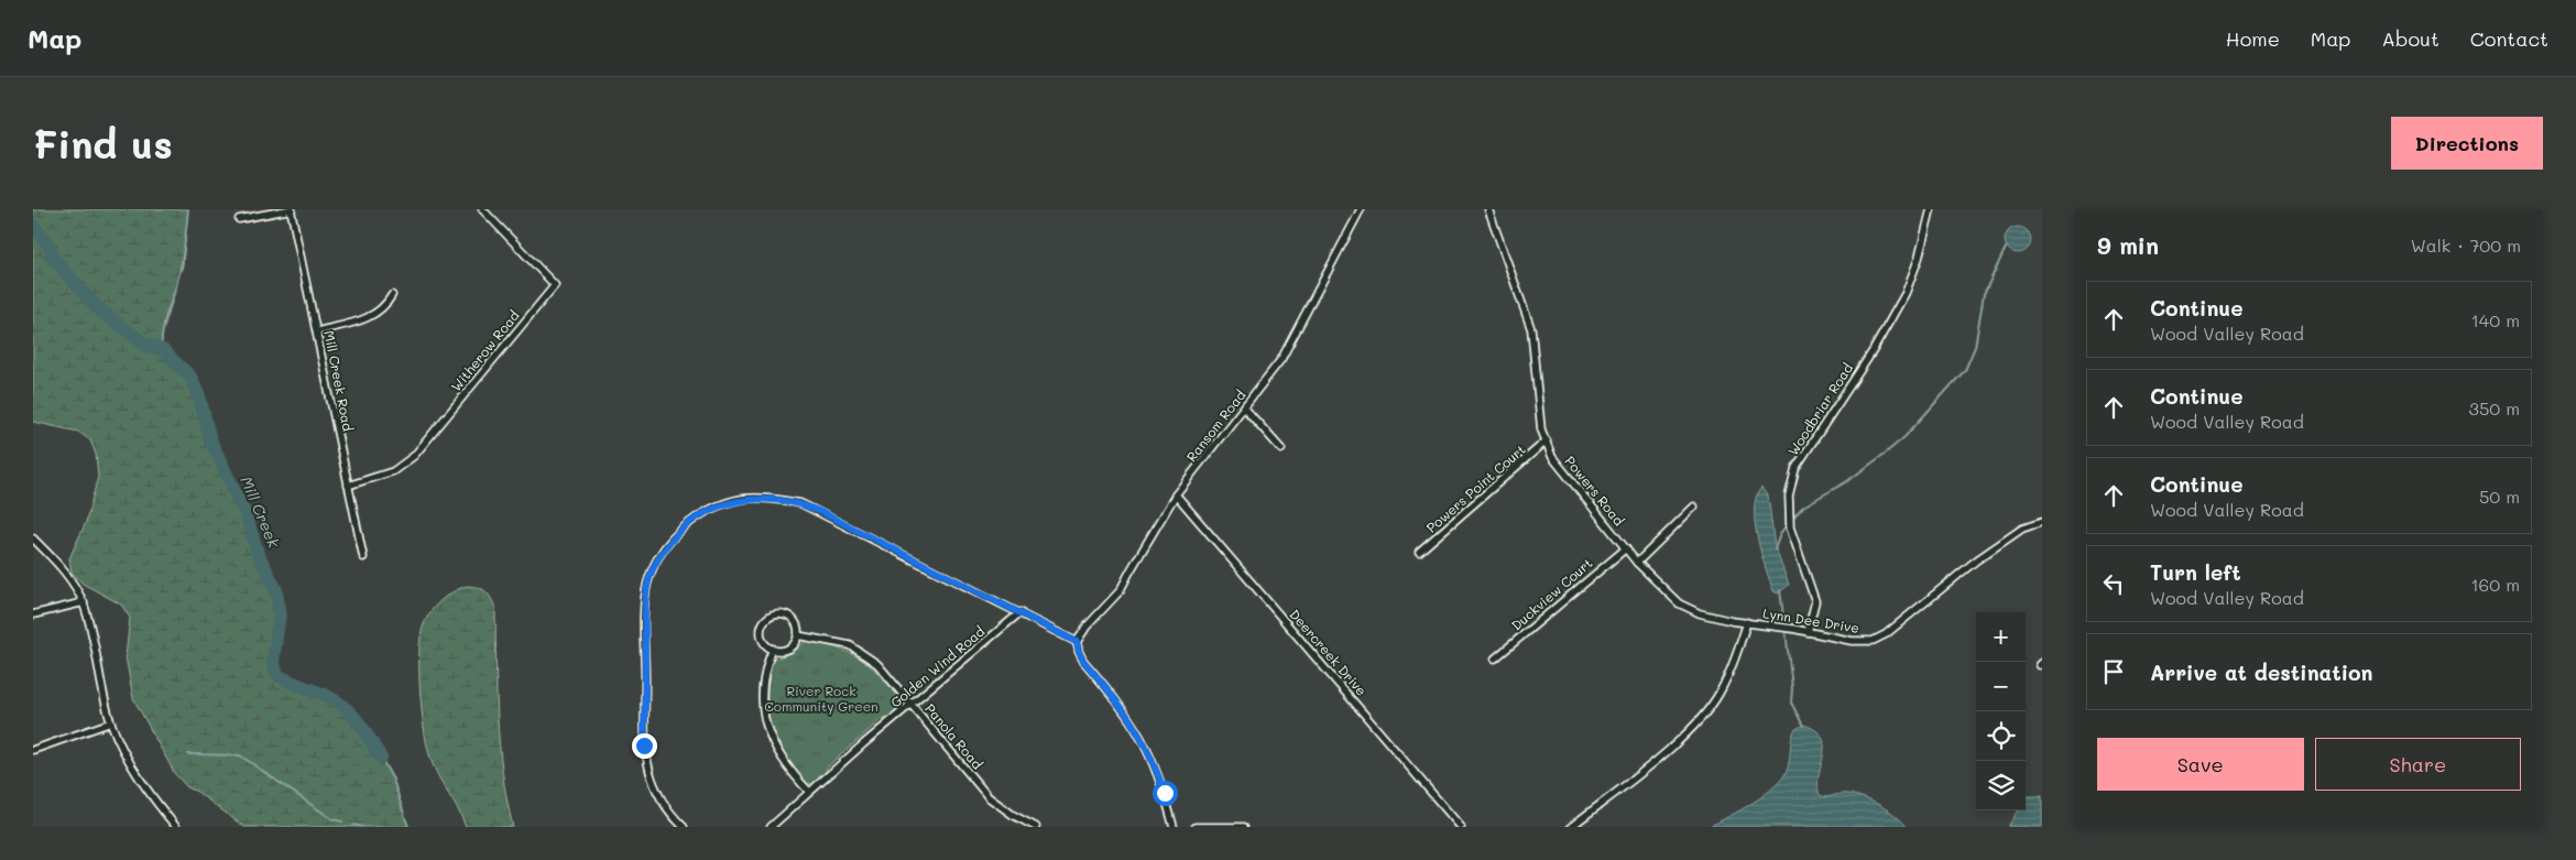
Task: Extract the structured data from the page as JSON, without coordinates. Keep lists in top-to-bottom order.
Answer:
{
  "streets": {
    "street": [
      "Witherow Road",
      "Mill Creek Road",
      "Woodbriar Road",
      "Ransom Road",
      "Powers Point Court",
      "Powers Road",
      "Duckview Court",
      "Lynn Dee Drive",
      "Deercreek Drive",
      "Golden Wind Road",
      "Panola Road"
    ]
  },
  "crossings": [
    ["Witherow Road", "Mill Creek Road"],
    ["Woodbriar Road", "Lynn Dee Drive"],
    ["Ransom Road", "Deercreek Drive"],
    ["Powers Point Court", "Powers Road"],
    ["Powers Road", "Duckview Court"],
    ["Powers Road", "Lynn Dee Drive"],
    ["Golden Wind Road", "Panola Road"]
  ],
  "water": ["Mill Creek"],
  "parks": ["River Rock Community Green"],
  "page": {
    "header": "Map",
    "nav": [
      "Home",
      "Map",
      "About",
      "Contact"
    ],
    "buttons": [
      "Directions",
      ["Save", "Share"]
    ],
    "title": "Find us",
    "heading": ["9 min", "Walk · 700 m"],
    "list": [
      ["Continue", "Wood Valley Road", "140 m"],
      ["Continue", "Wood Valley Road", "350 m"],
      ["Continue", "Wood Valley Road", "50 m"],
      ["Turn left", "Wood Valley Road", "160 m"],
      "Arrive at destination"
    ],
    "map_buttons": ["+", "−"]
  }
}
